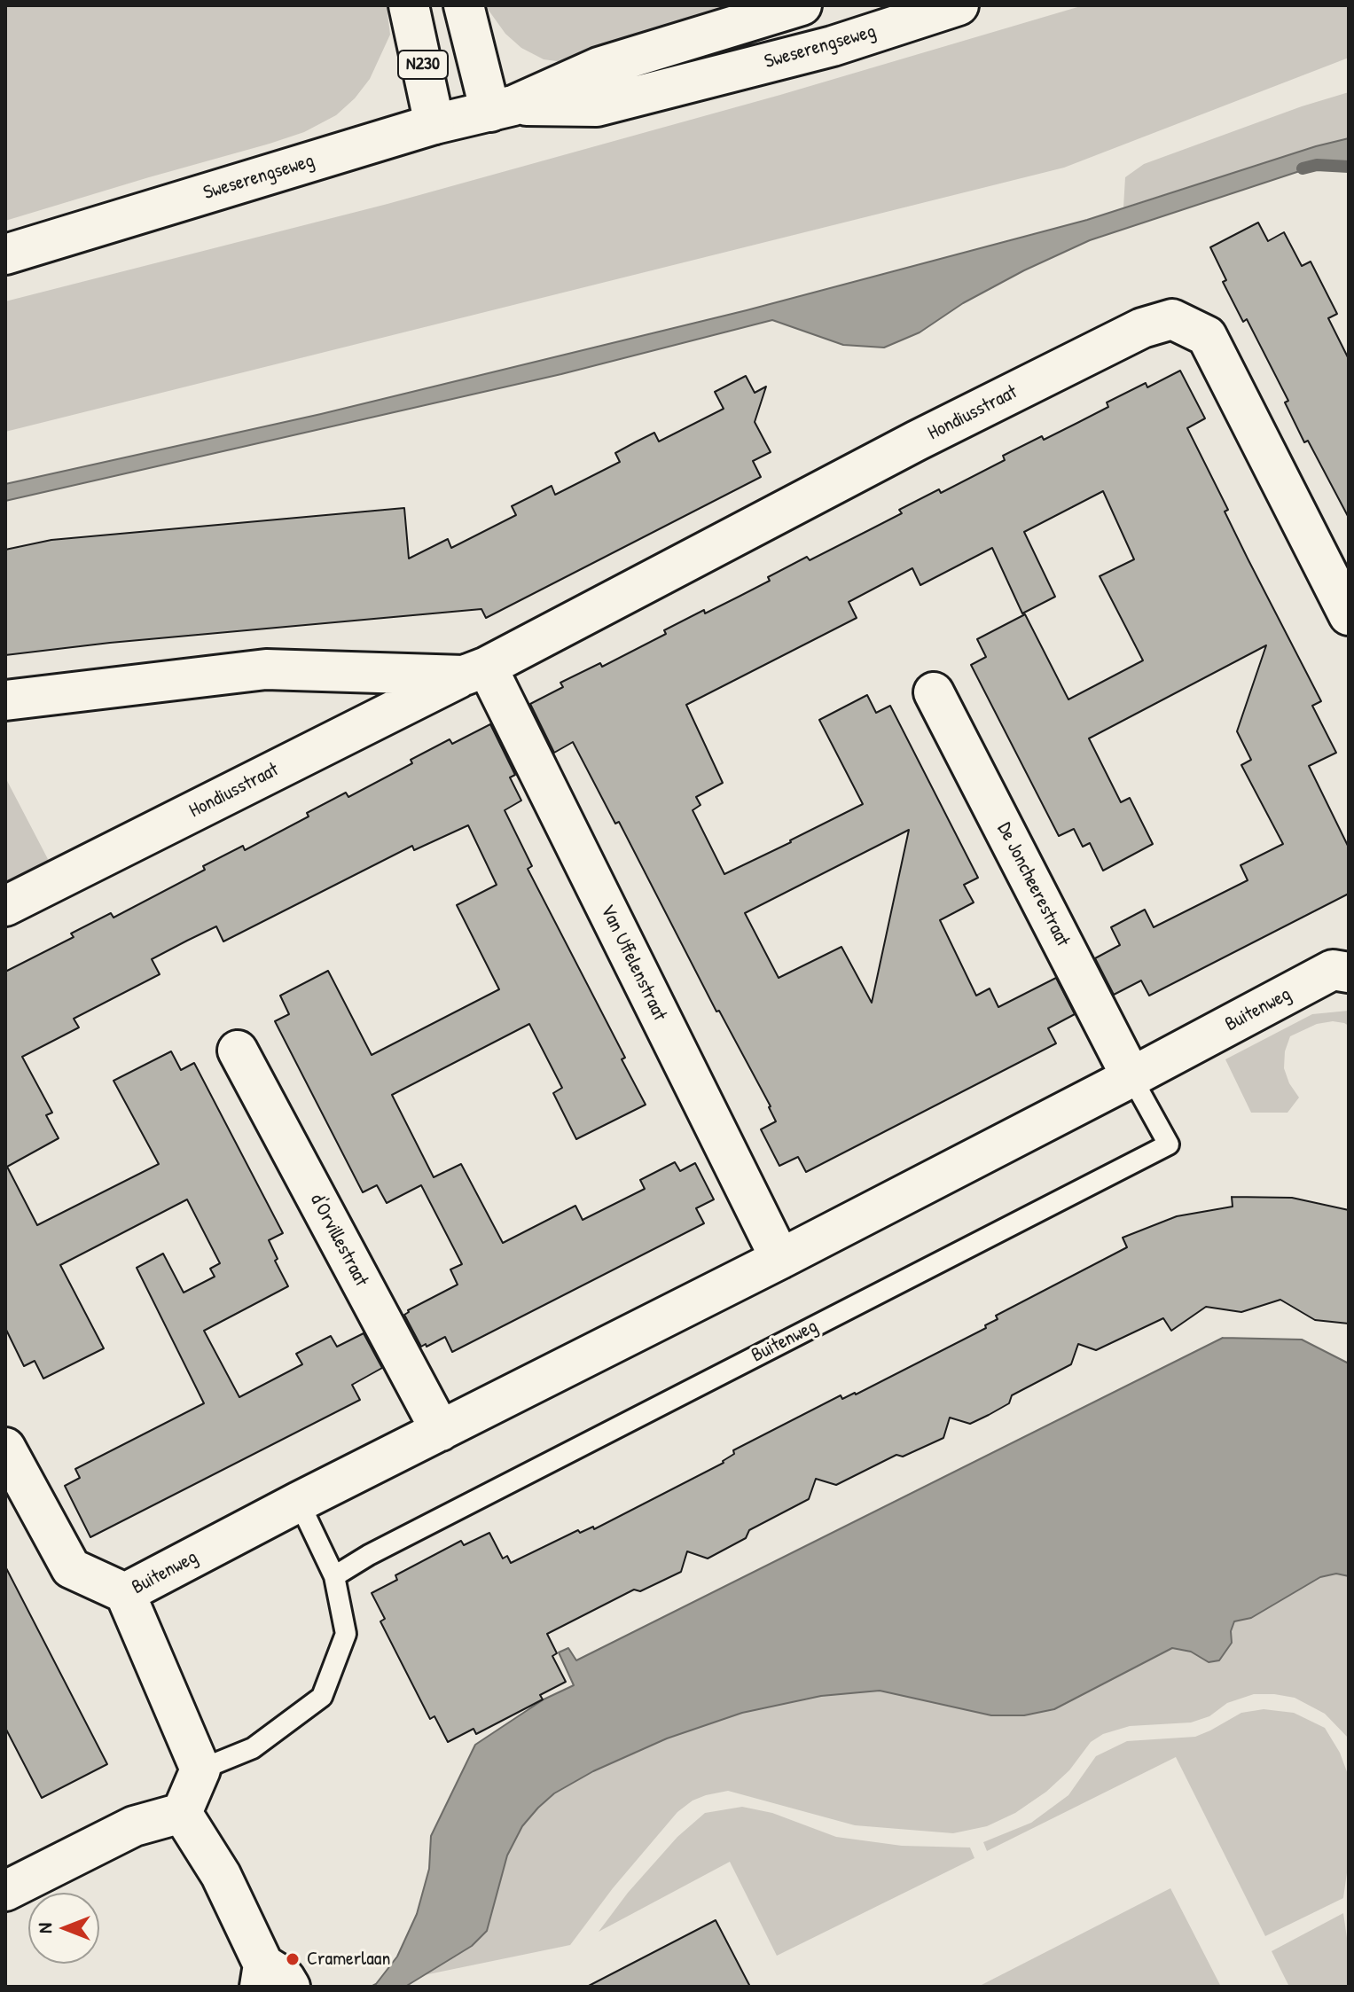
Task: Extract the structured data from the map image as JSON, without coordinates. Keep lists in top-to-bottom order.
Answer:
{
  "streets": {
    "street": [
      "Sweserengseweg",
      "N230",
      "Hondiusstraat",
      "De Joncheerestraat",
      "Van Uffelenstraat",
      "Buitenweg",
      "d'Orvillestraat"
    ]
  },
  "crossings": [
    ["Sweserengseweg", "N230"],
    ["Hondiusstraat", "Van Uffelenstraat"],
    ["De Joncheerestraat", "Buitenweg"],
    ["Van Uffelenstraat", "Buitenweg"],
    ["Buitenweg", "d'Orvillestraat"]
  ],
  "places": ["Cramerlaan"],
  "north": "left"
}
